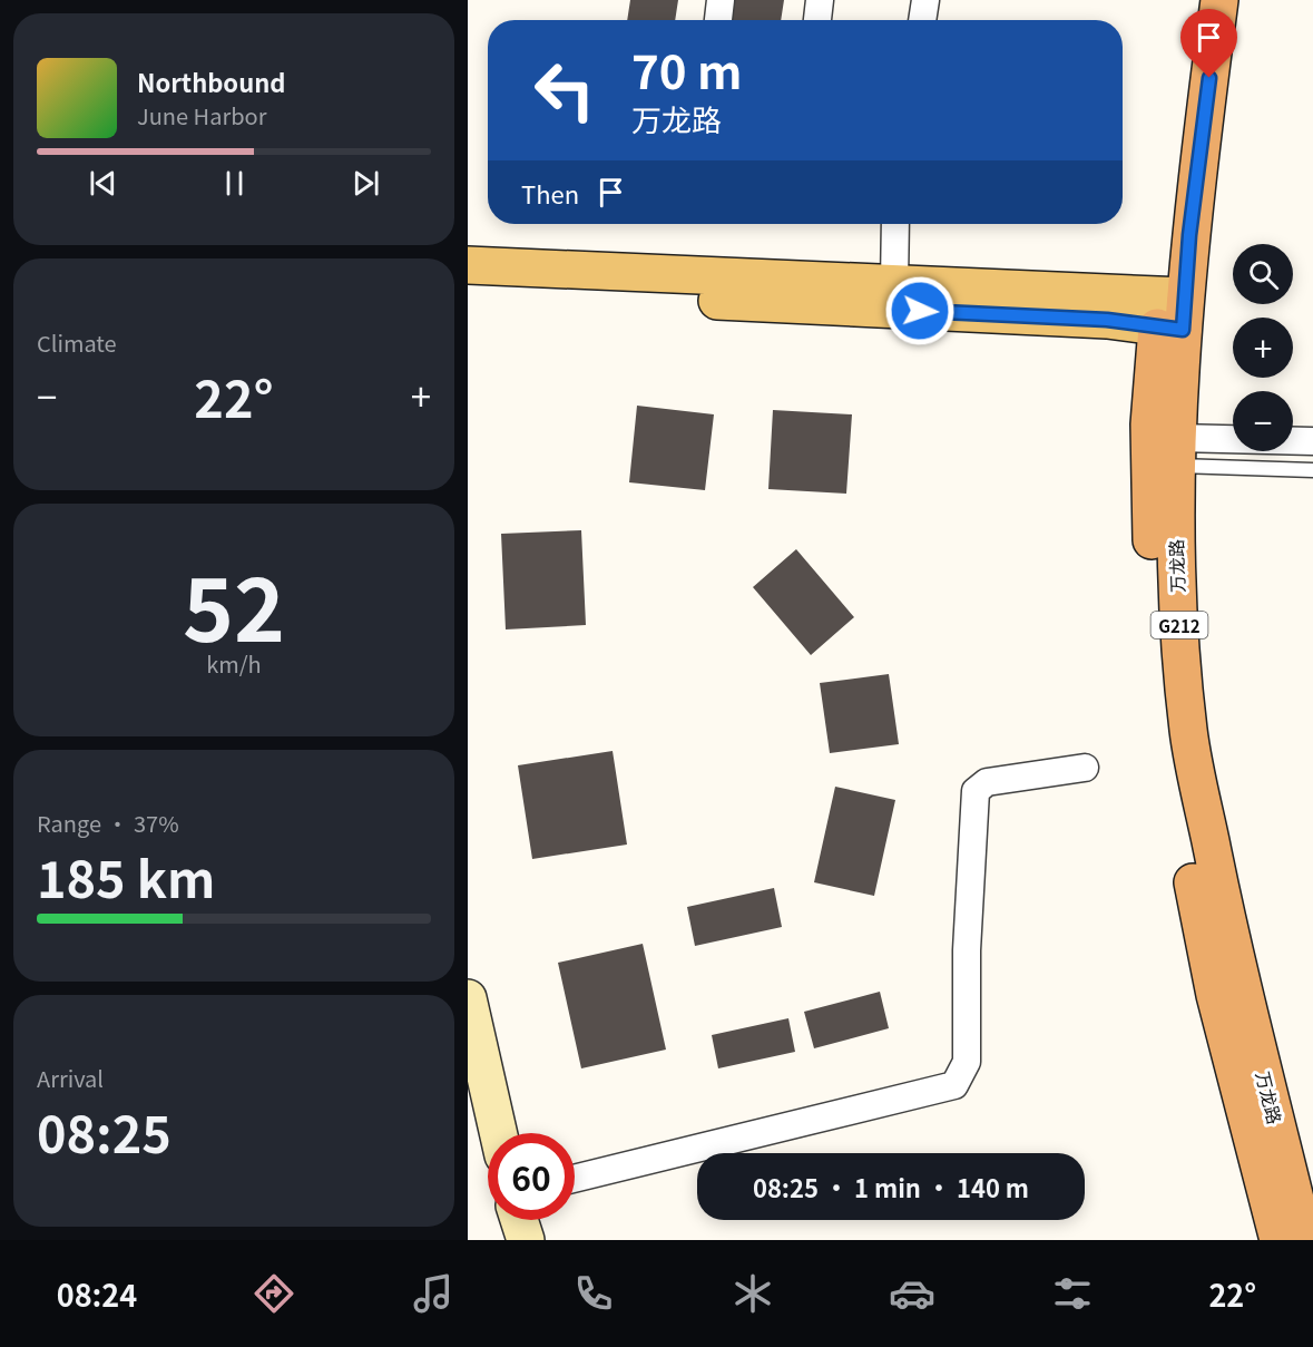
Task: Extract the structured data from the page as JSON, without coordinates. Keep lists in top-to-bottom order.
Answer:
{
  "streets": {
    "highway": ["万龙路", "G212"]
  },
  "page": {
    "turn": ["70 m", "万龙路"],
    "song": ["Northbound", "June Harbor"],
    "then": "Then",
    "map_buttons": ["+", "−"],
    "tile": [
      "Climate",
      ["52", "km/h"],
      ["Range · 37%", "185 km"],
      ["Arrival", "08:25"]
    ],
    "heat": ["−", "22°", "+"],
    "limit": "60",
    "trip": "08:25 · 1 min · 140 m",
    "tabs": ["08:24", "22°"]
  }
}
